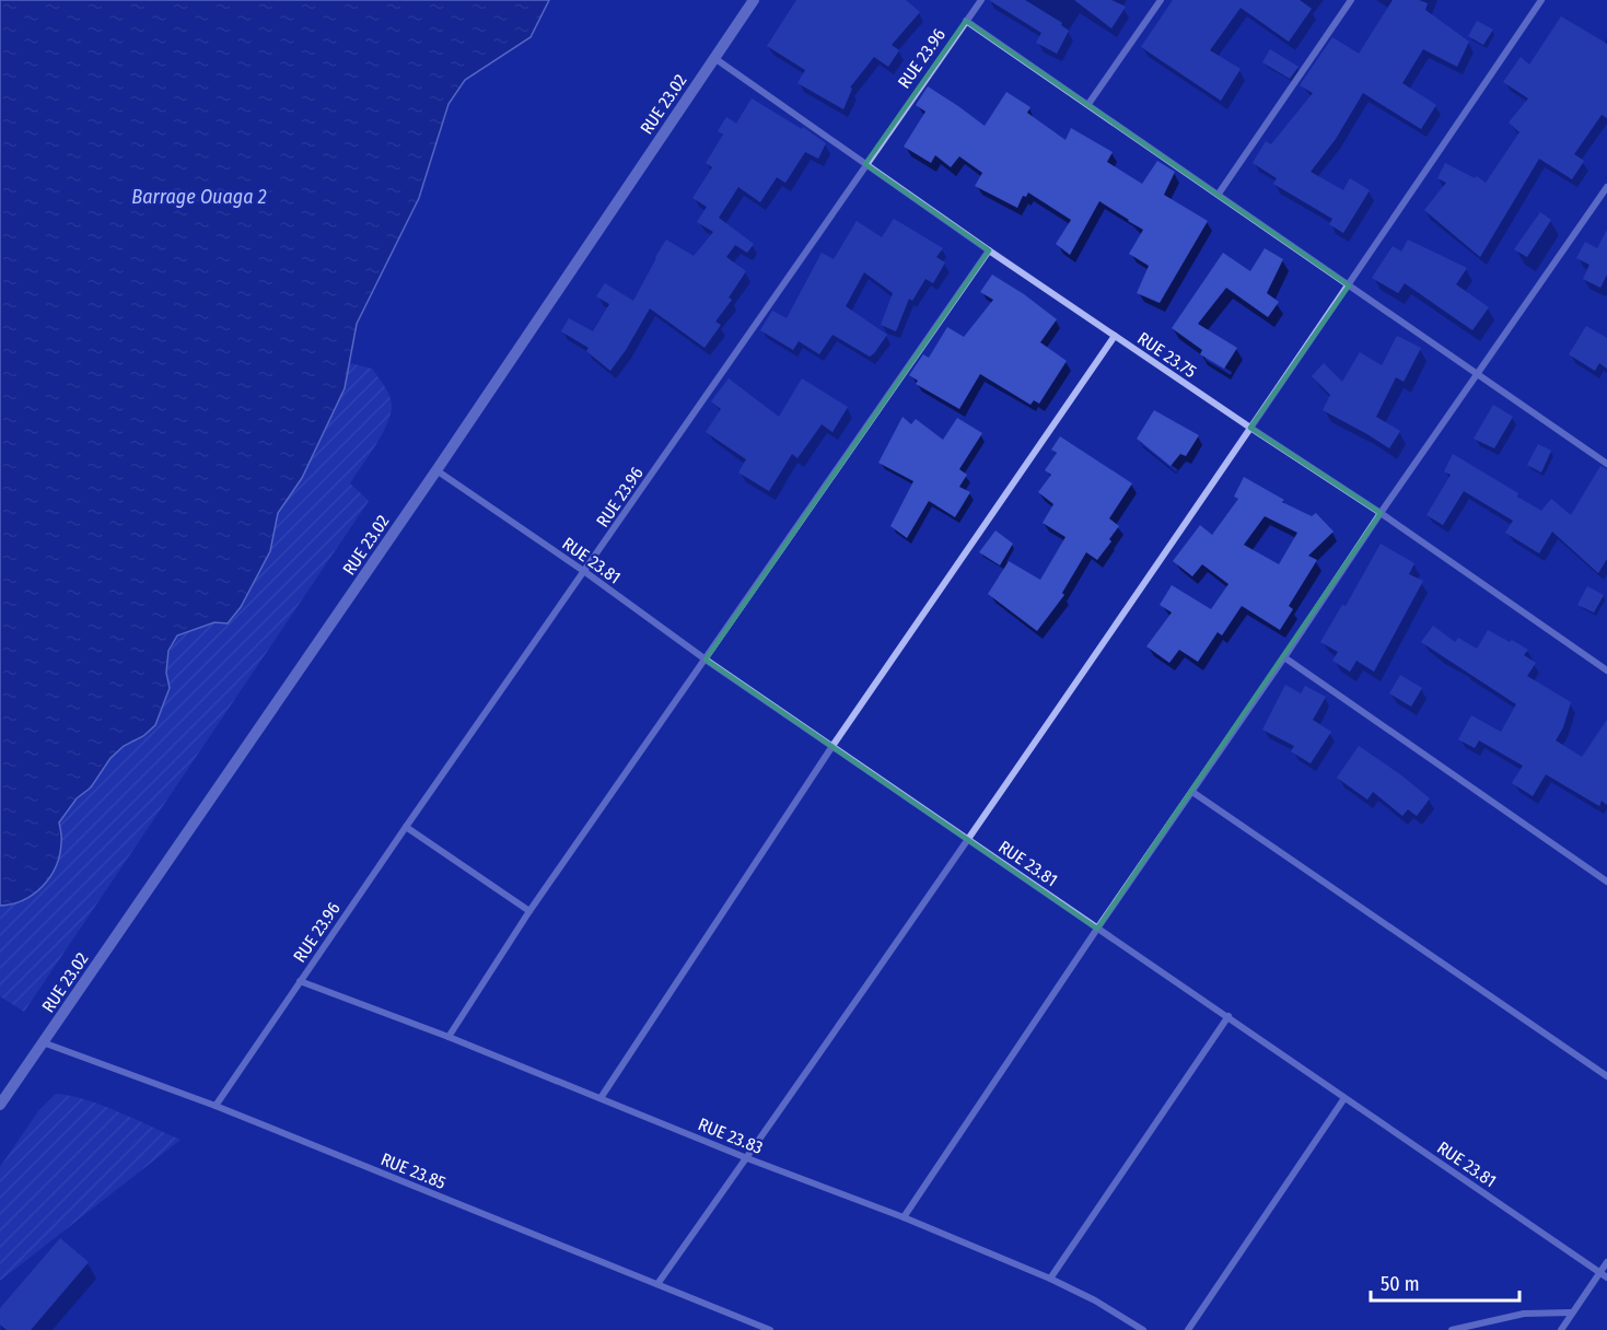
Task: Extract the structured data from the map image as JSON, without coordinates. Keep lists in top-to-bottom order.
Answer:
{
  "streets": {
    "street": [
      "RUE 23.96",
      "RUE 23.02",
      "RUE 23.75",
      "RUE 23.81",
      "RUE 23.83",
      "RUE 23.85"
    ]
  },
  "crossings": [
    ["RUE 23.96", "RUE 23.75"],
    ["RUE 23.96", "RUE 23.81"],
    ["RUE 23.96", "RUE 23.83"],
    ["RUE 23.96", "RUE 23.85"],
    ["RUE 23.02", "RUE 23.75"],
    ["RUE 23.02", "RUE 23.81"],
    ["RUE 23.02", "RUE 23.85"]
  ],
  "water": ["Barrage Ouaga 2"],
  "scale_bar": "50 m"
}
